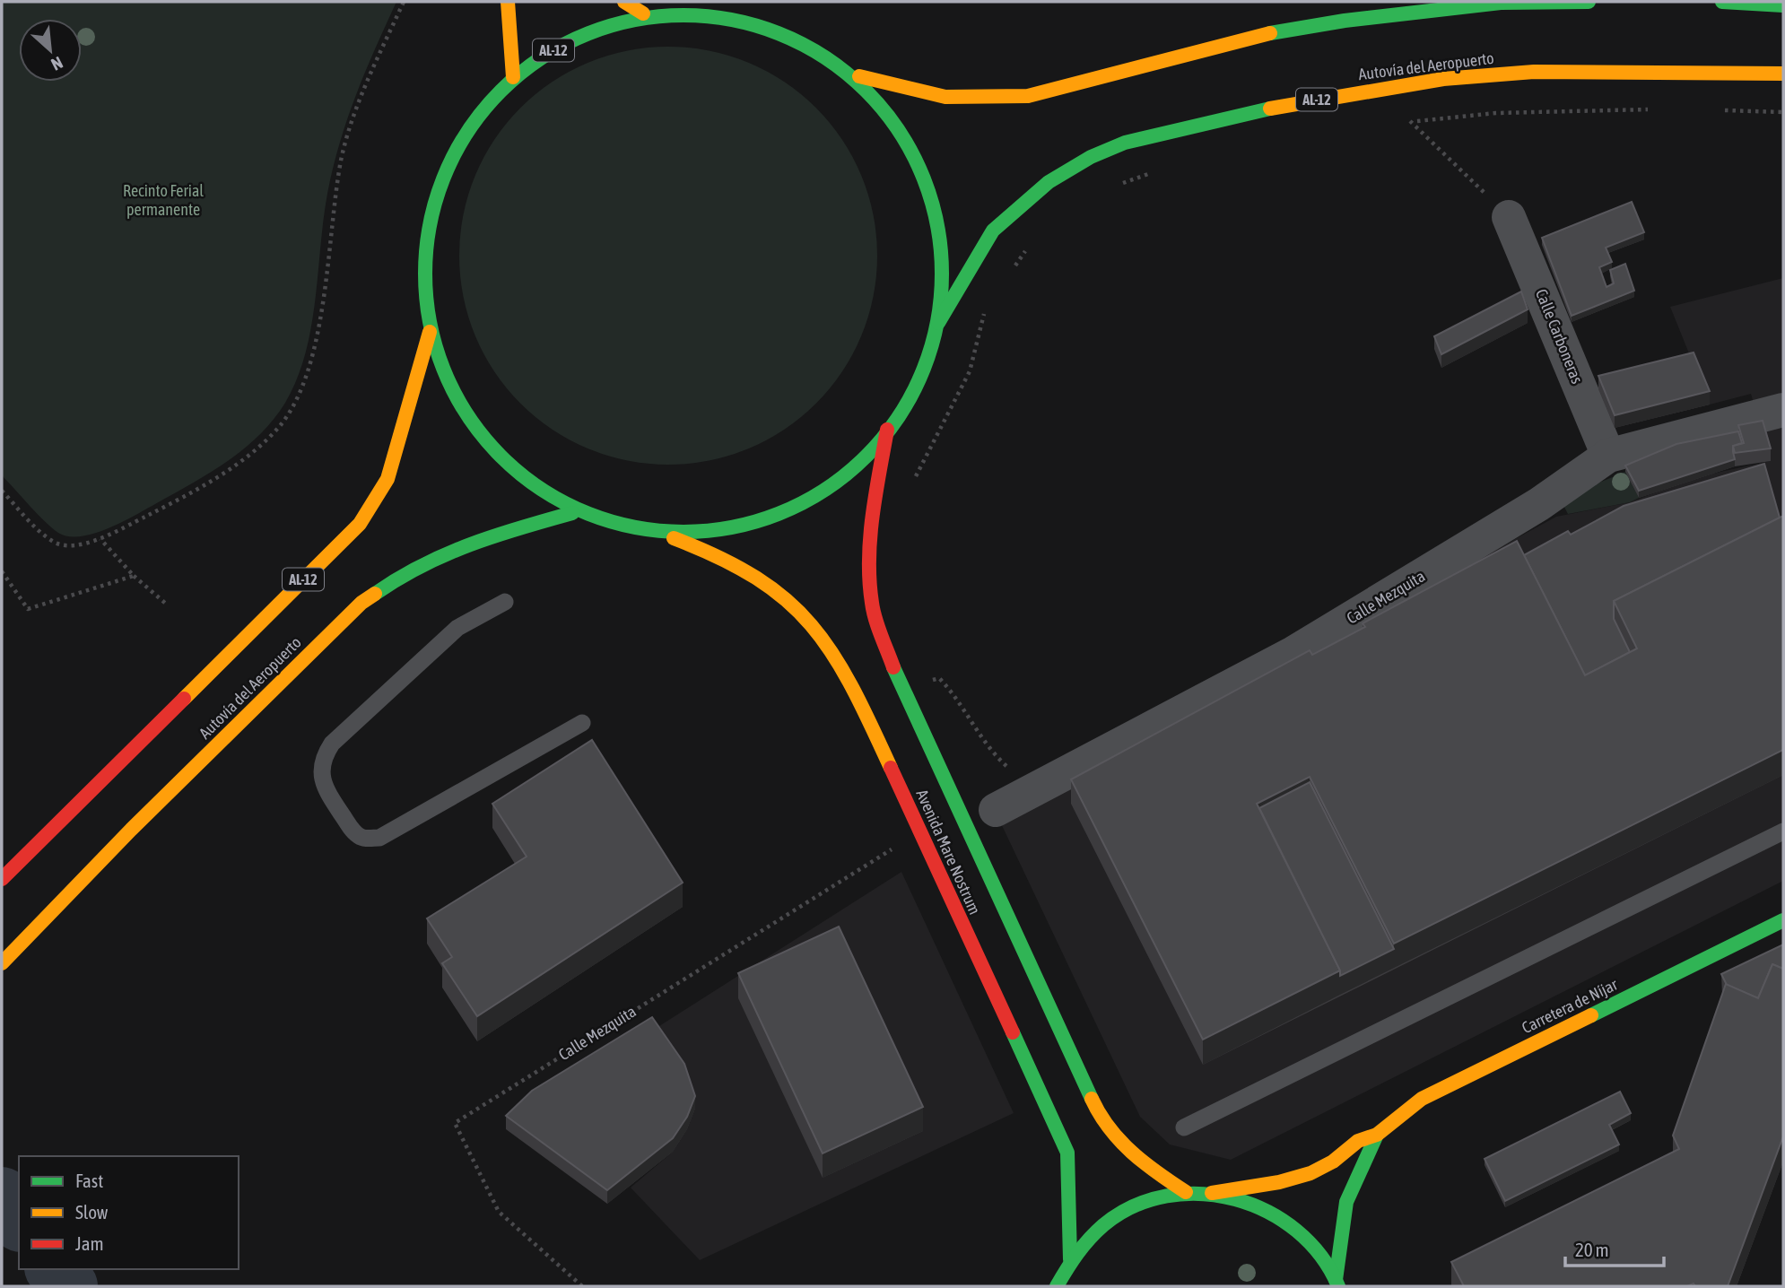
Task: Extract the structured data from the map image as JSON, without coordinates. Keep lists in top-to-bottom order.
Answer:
{
  "streets": {
    "main road": [
      "AL-12",
      "Autovía del Aeropuerto",
      "Avenida Mare Nostrum",
      "Carretera de Níjar"
    ],
    "street": ["Calle Carboneras", "Calle Mezquita"]
  },
  "crossings": [
    ["AL-12", "Autovía del Aeropuerto"],
    ["AL-12", "Avenida Mare Nostrum"],
    ["Calle Carboneras", "Calle Mezquita"],
    ["Calle Mezquita", "Avenida Mare Nostrum"]
  ],
  "parks": ["Recinto Ferial permanente"],
  "legend": ["Fast", "Slow", "Jam"],
  "scale_bar": "20 m",
  "north": "bottom right"
}
